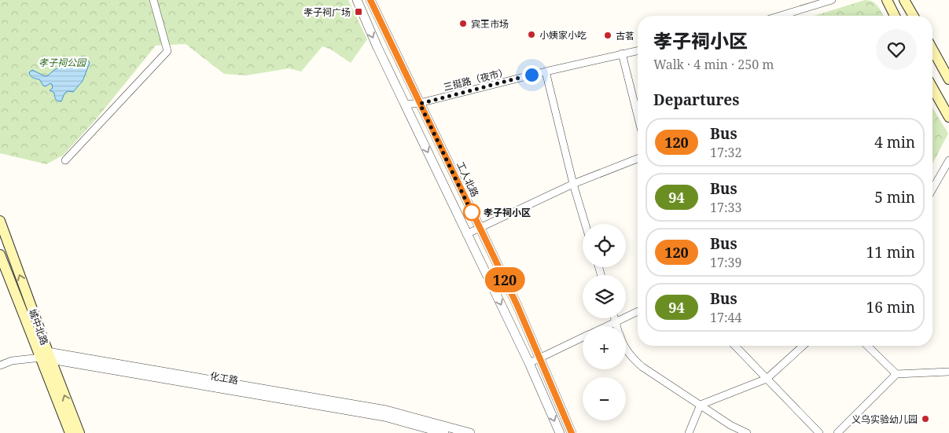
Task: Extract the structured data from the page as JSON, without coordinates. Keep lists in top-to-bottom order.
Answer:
{
  "streets": {
    "main road": ["城中北路"],
    "street": ["三挺路（夜市）", "工人北路", "化工路"]
  },
  "crossings": [
    ["三挺路（夜市）", "工人北路"],
    ["城中北路", "化工路"]
  ],
  "parks": ["孝子祠公园"],
  "places": {
    "transit": ["孝子祠广场"],
    "other": [
      "宾王市场",
      "小姨家小吃",
      "古茗",
      "孝子祠小区",
      "义乌实验幼儿园"
    ]
  },
  "lines": ["bus line 120"],
  "page": {
    "on_map": "120",
    "heading": [
      ["孝子祠小区", "Walk · 4 min · 250 m"],
      "Departures"
    ],
    "list": [
      {
        "mark": "120",
        "name": "Bus",
        "note": "17:32",
        "value": "4 min"
      },
      {
        "mark": "94",
        "name": "Bus",
        "note": "17:33",
        "value": "5 min"
      },
      {
        "mark": "120",
        "name": "Bus",
        "note": "17:39",
        "value": "11 min"
      },
      {
        "mark": "94",
        "name": "Bus",
        "note": "17:44",
        "value": "16 min"
      }
    ],
    "map_buttons": ["+", "−"]
  }
}
